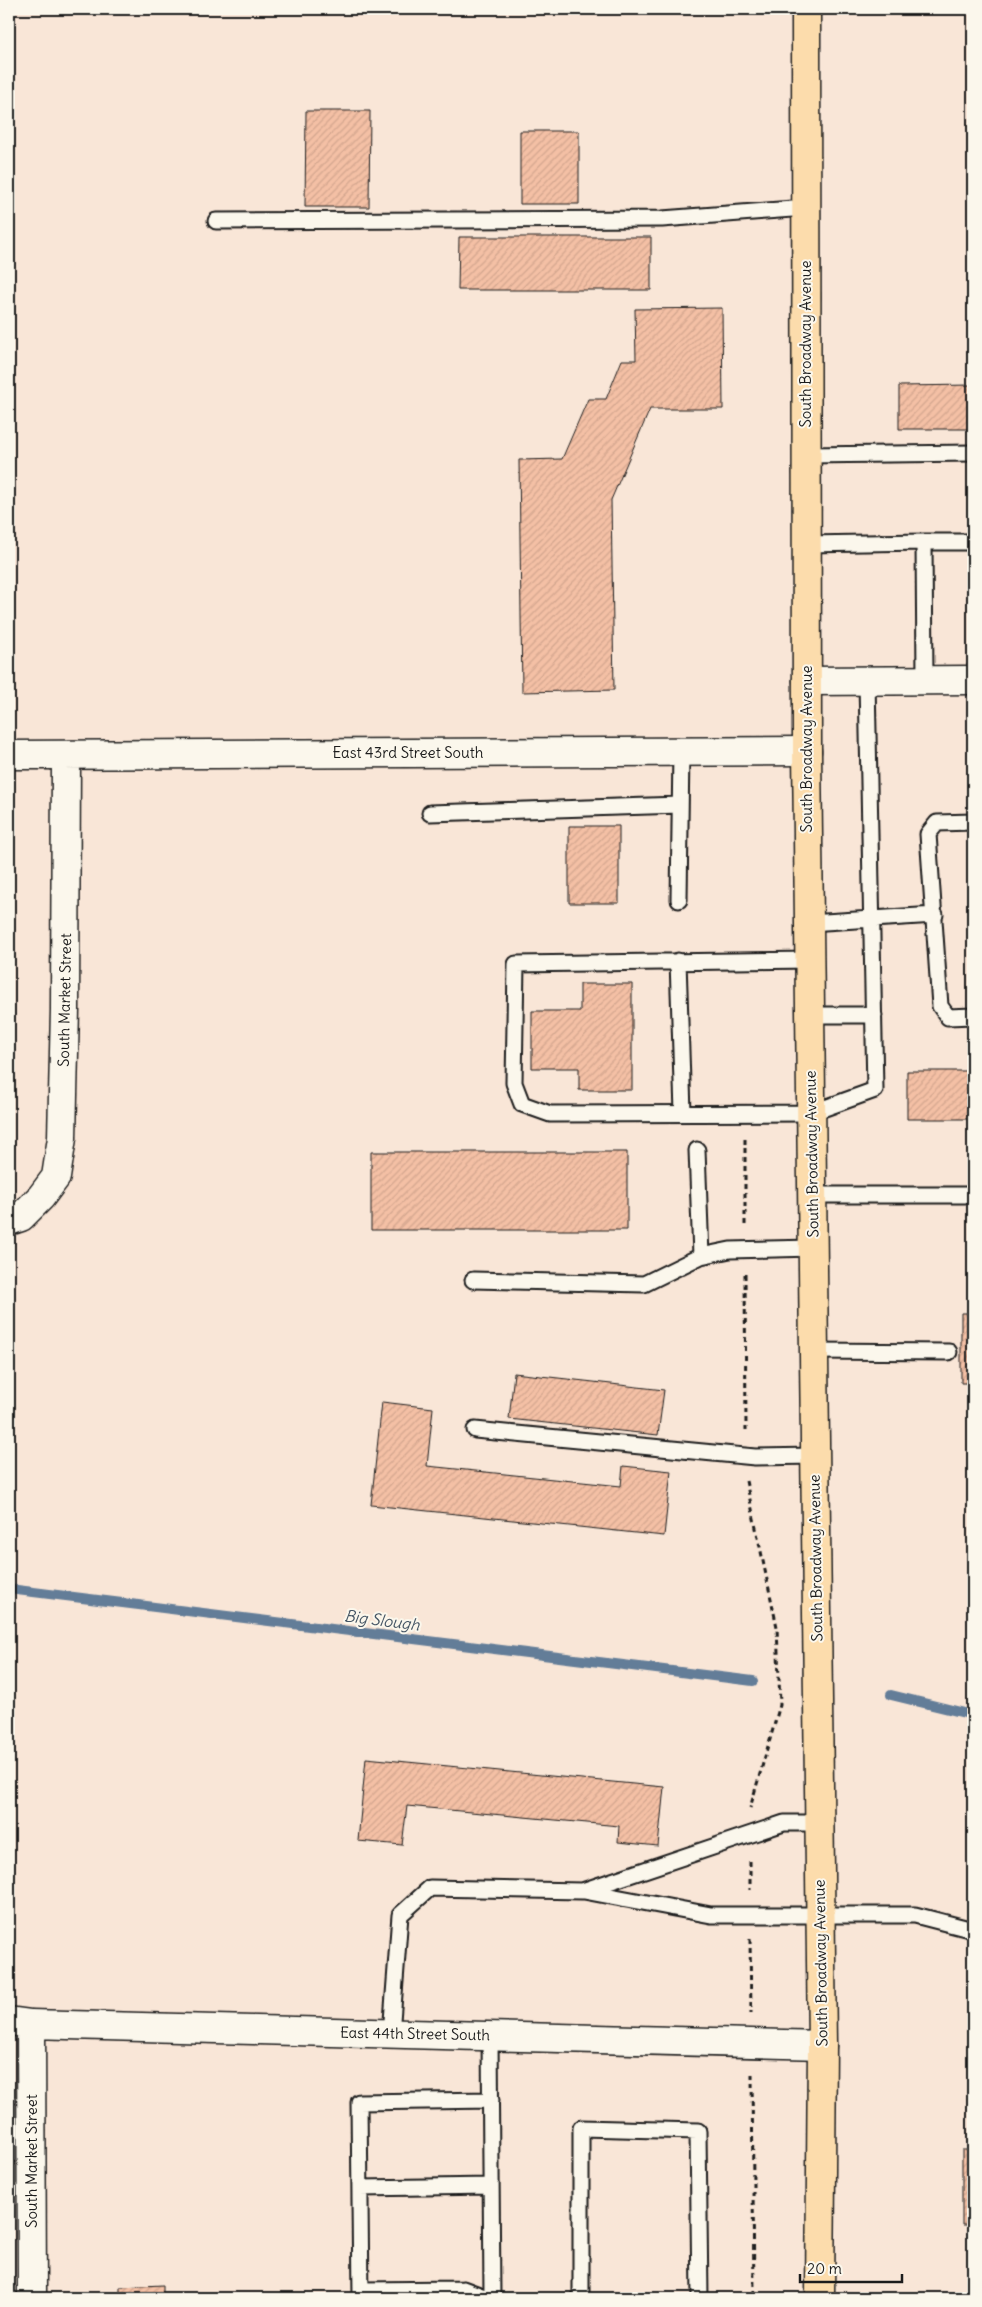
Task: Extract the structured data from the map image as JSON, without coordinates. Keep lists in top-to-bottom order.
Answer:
{
  "streets": {
    "main road": ["South Broadway Avenue"],
    "street": ["East 43rd Street South", "South Market Street", "East 44th Street South"]
  },
  "crossings": [
    ["South Broadway Avenue", "East 43rd Street South"],
    ["South Broadway Avenue", "East 44th Street South"],
    ["East 43rd Street South", "South Market Street"],
    ["South Market Street", "East 44th Street South"]
  ],
  "water": ["Big Slough"],
  "scale_bar": "20 m"
}
